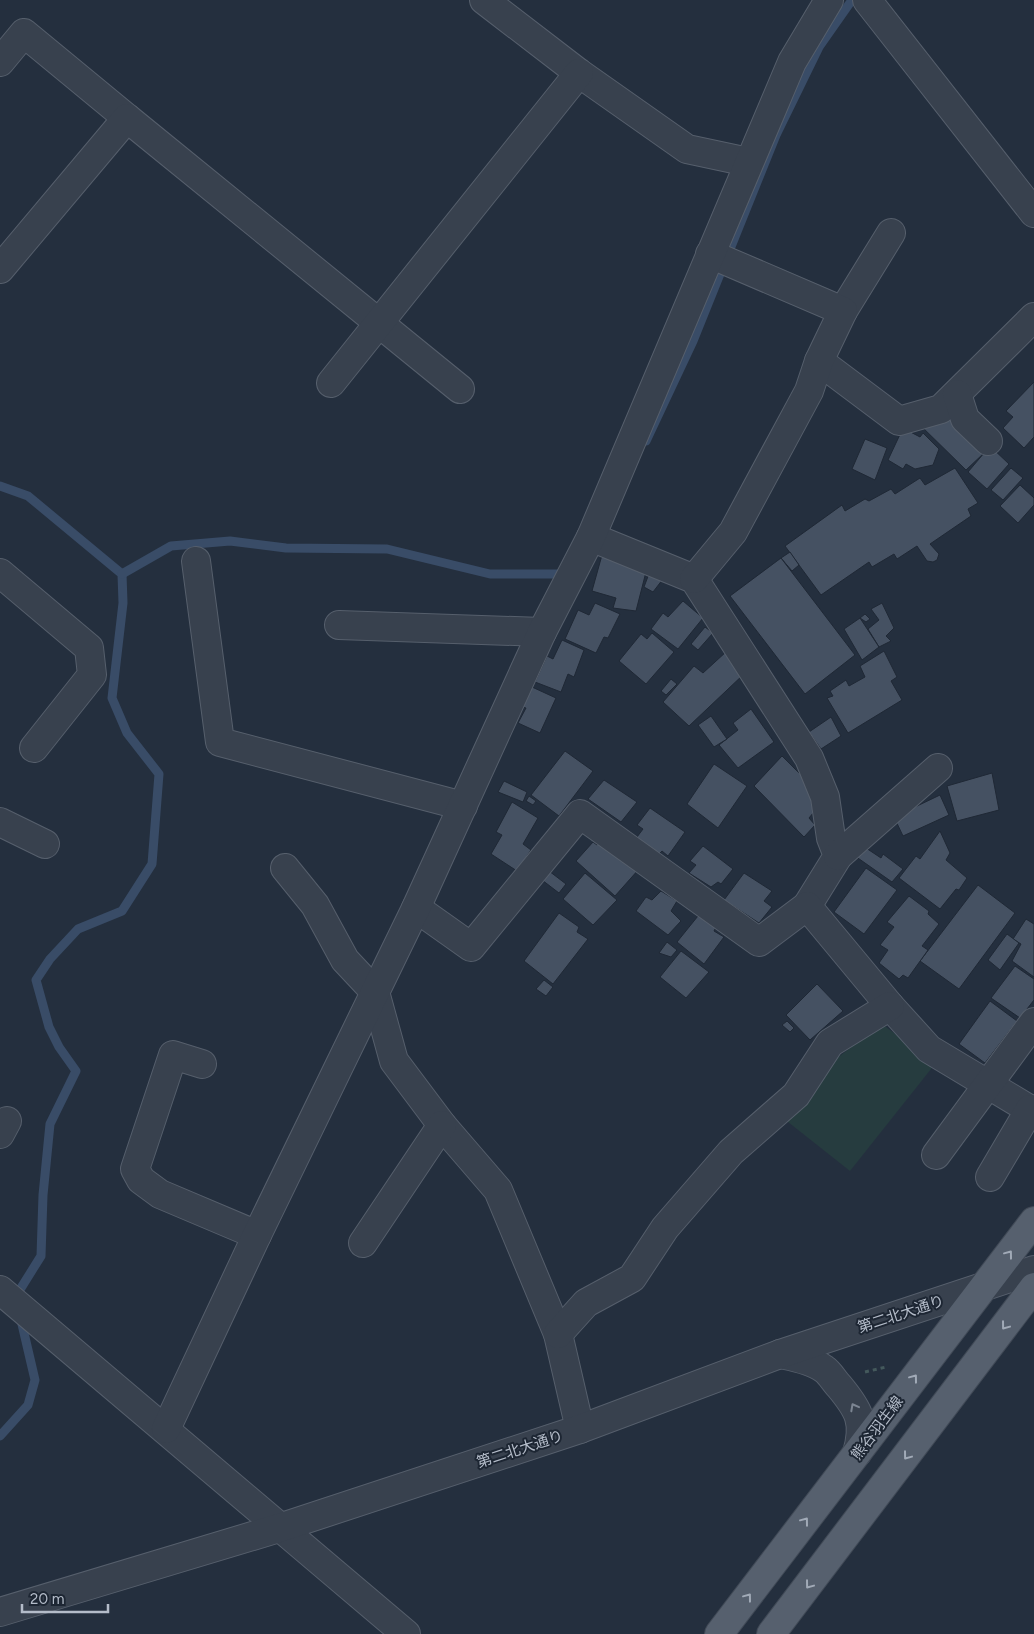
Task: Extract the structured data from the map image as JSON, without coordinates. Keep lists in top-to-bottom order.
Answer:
{
  "streets": {
    "main road": ["熊谷羽生線"],
    "street": ["第二北大通り"]
  },
  "crossings": [
    ["第二北大通り", "熊谷羽生線"]
  ],
  "scale_bar": "20 m"
}
